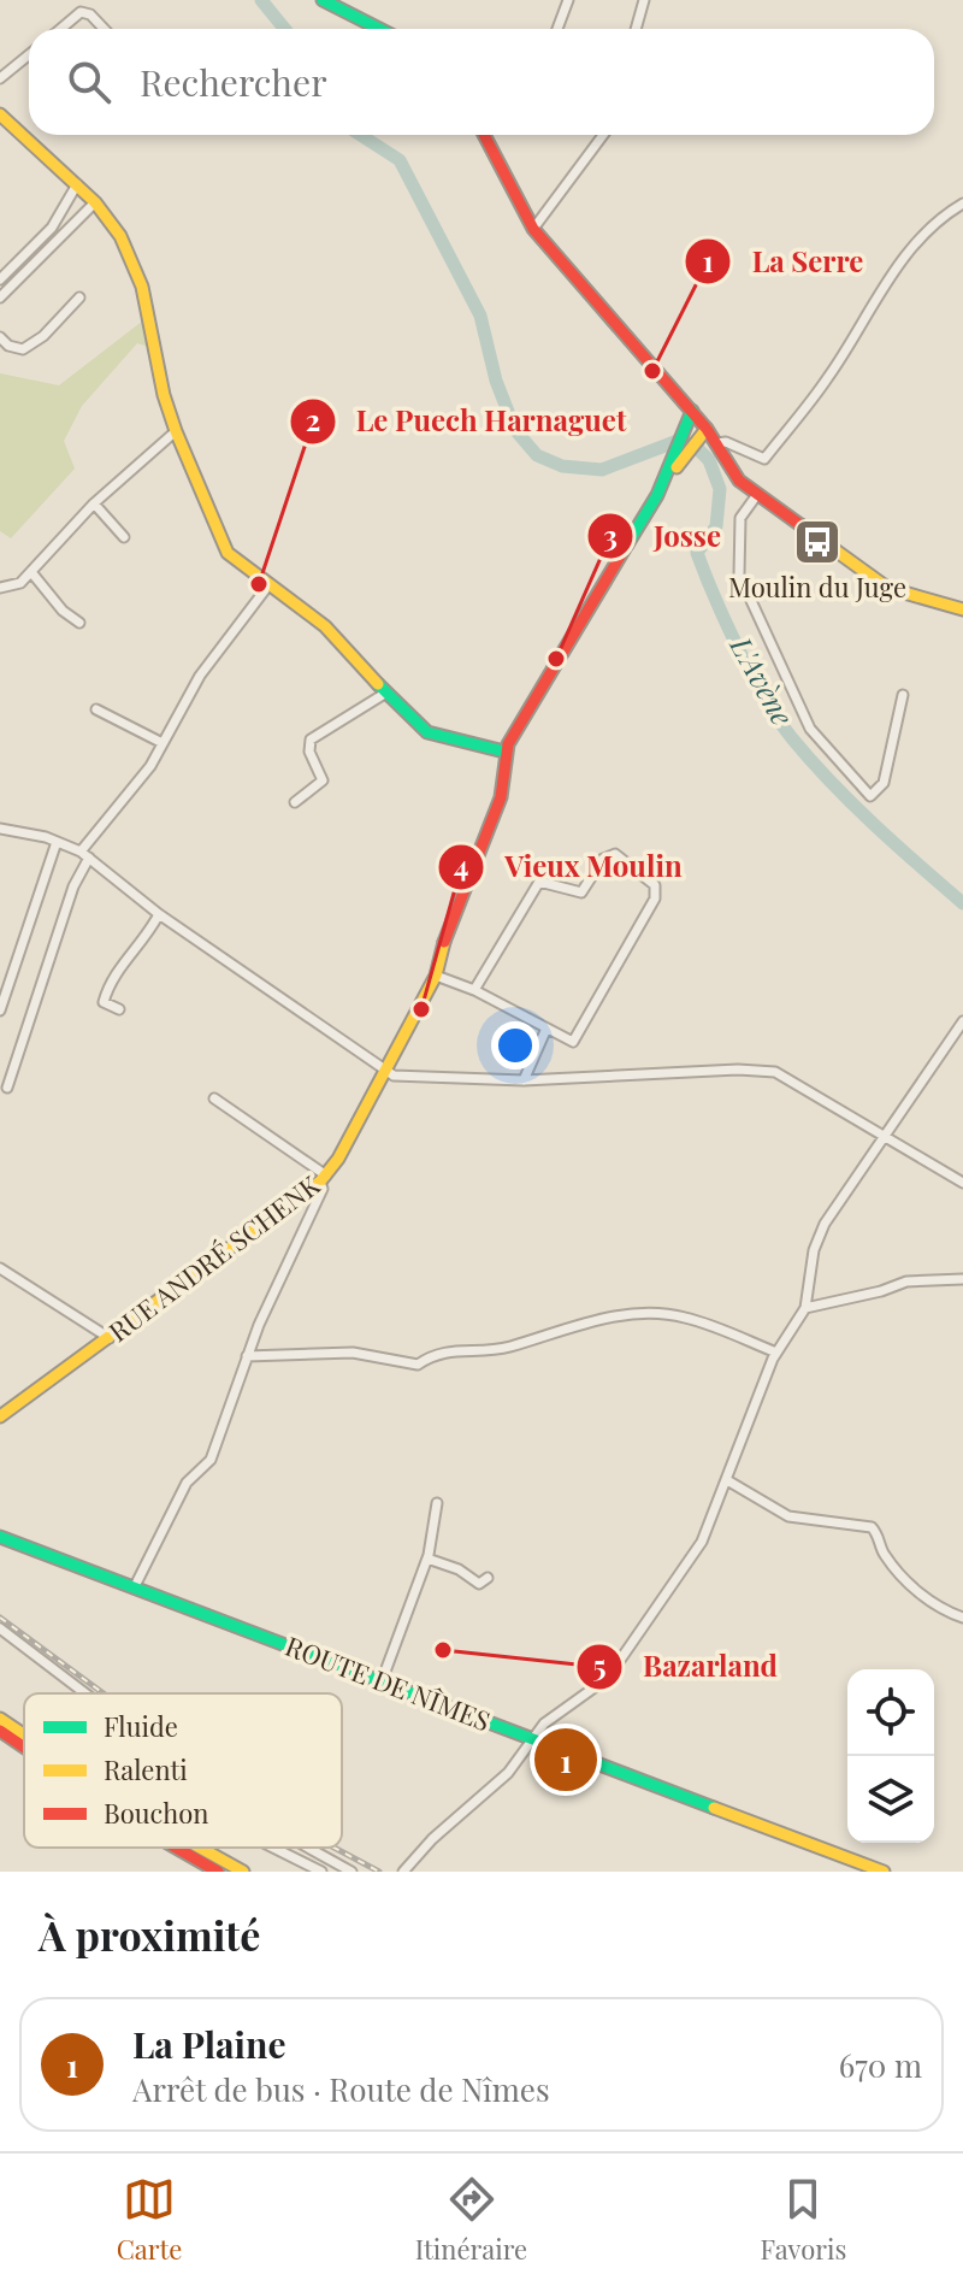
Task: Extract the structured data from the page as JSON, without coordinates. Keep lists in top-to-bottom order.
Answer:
{
  "streets": {
    "main road": ["RUE ANDRÉ SCHENK", "ROUTE DE NÎMES"]
  },
  "water": ["L'Avène"],
  "places": {
    "other": [
      "La Serre",
      "Le Puech Harnaguet",
      "Josse",
      "Vieux Moulin",
      "Bazarland"
    ],
    "bus stop": ["Moulin du Juge"]
  },
  "legend": ["Fluide", "Ralenti", "Bouchon"],
  "page": {
    "search": "Rechercher",
    "pins": "1",
    "heading": "À proximité",
    "list": [
      {
        "mark": "1",
        "name": "La Plaine",
        "note": "Arrêt de bus · Route de Nîmes",
        "value": "670 m"
      }
    ],
    "nav": ["Carte", "Itinéraire", "Favoris"]
  }
}
